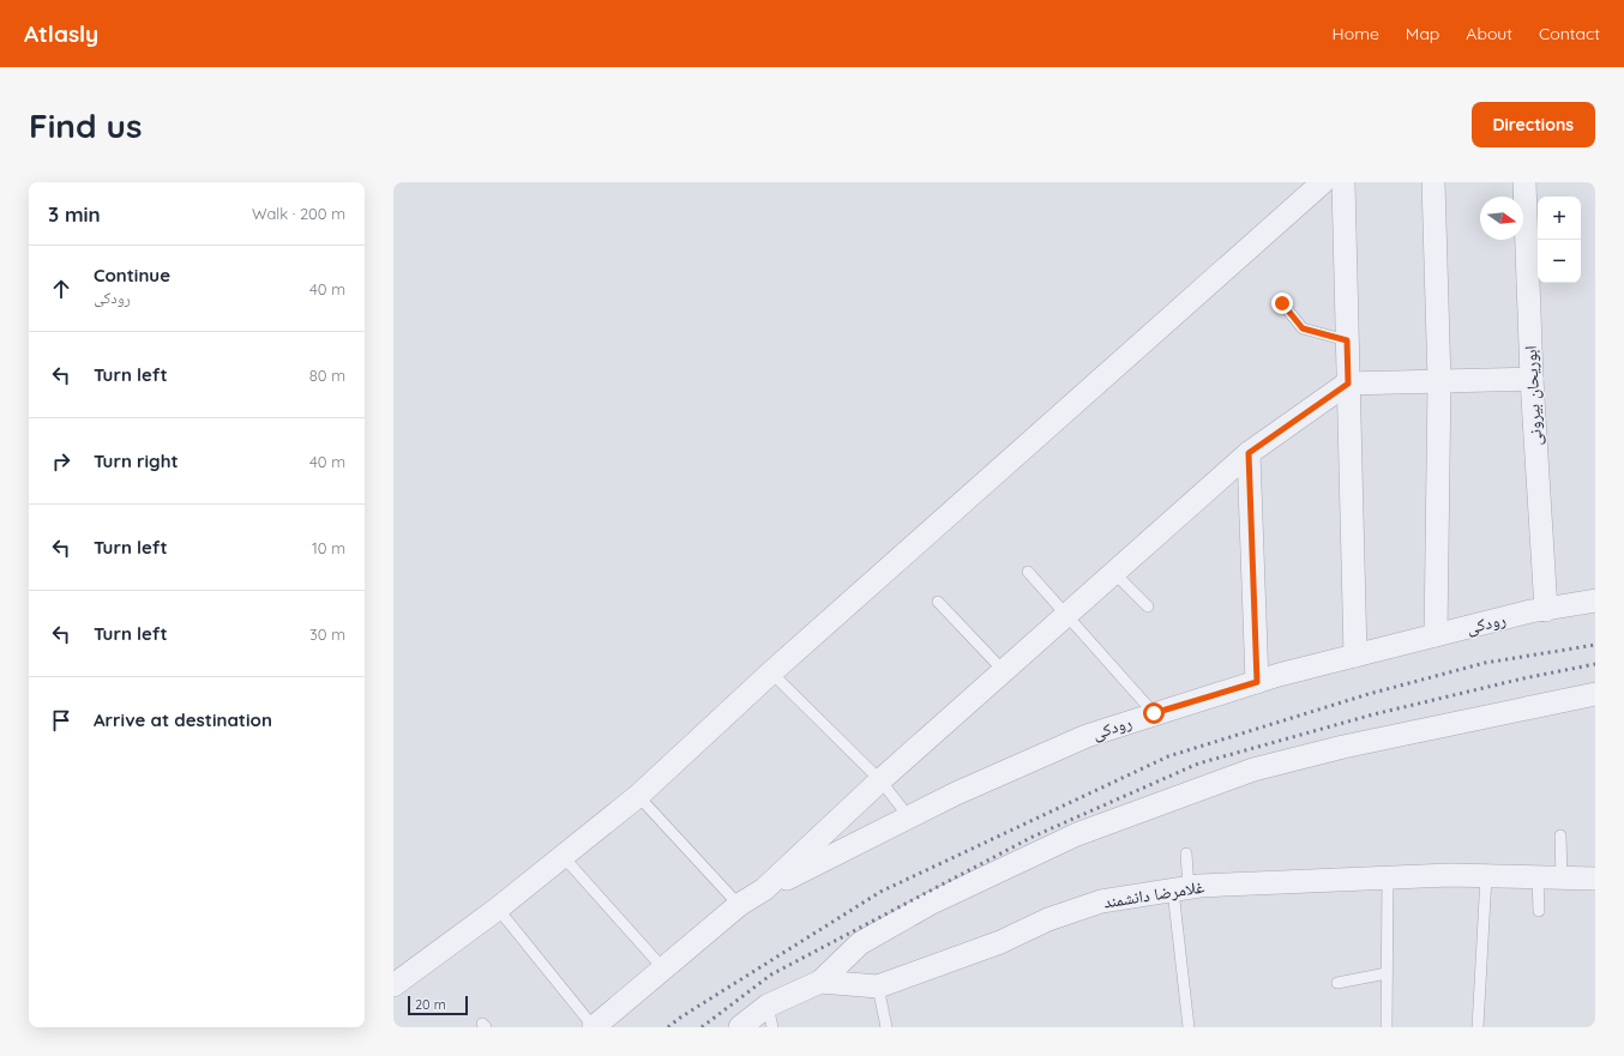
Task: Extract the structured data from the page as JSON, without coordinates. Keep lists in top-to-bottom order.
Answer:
{
  "streets": {
    "street": ["ابوریحان بیرونی", "رودکی", "غلامرضا دانشمند"]
  },
  "crossings": [
    ["ابوریحان بیرونی", "رودکی"]
  ],
  "scale_bar": "20 m",
  "north": "right",
  "page": {
    "header": "Atlasly",
    "nav": [
      "Home",
      "Map",
      "About",
      "Contact"
    ],
    "buttons": "Directions",
    "title": "Find us",
    "heading": ["3 min", "Walk · 200 m"],
    "map_buttons": ["+", "−"],
    "list": [
      ["Continue", "رودکی", "40 m"],
      ["Turn left", "80 m"],
      ["Turn right", "40 m"],
      ["Turn left", "10 m"],
      ["Turn left", "30 m"],
      "Arrive at destination"
    ],
    "scale": "20 m"
  }
}
